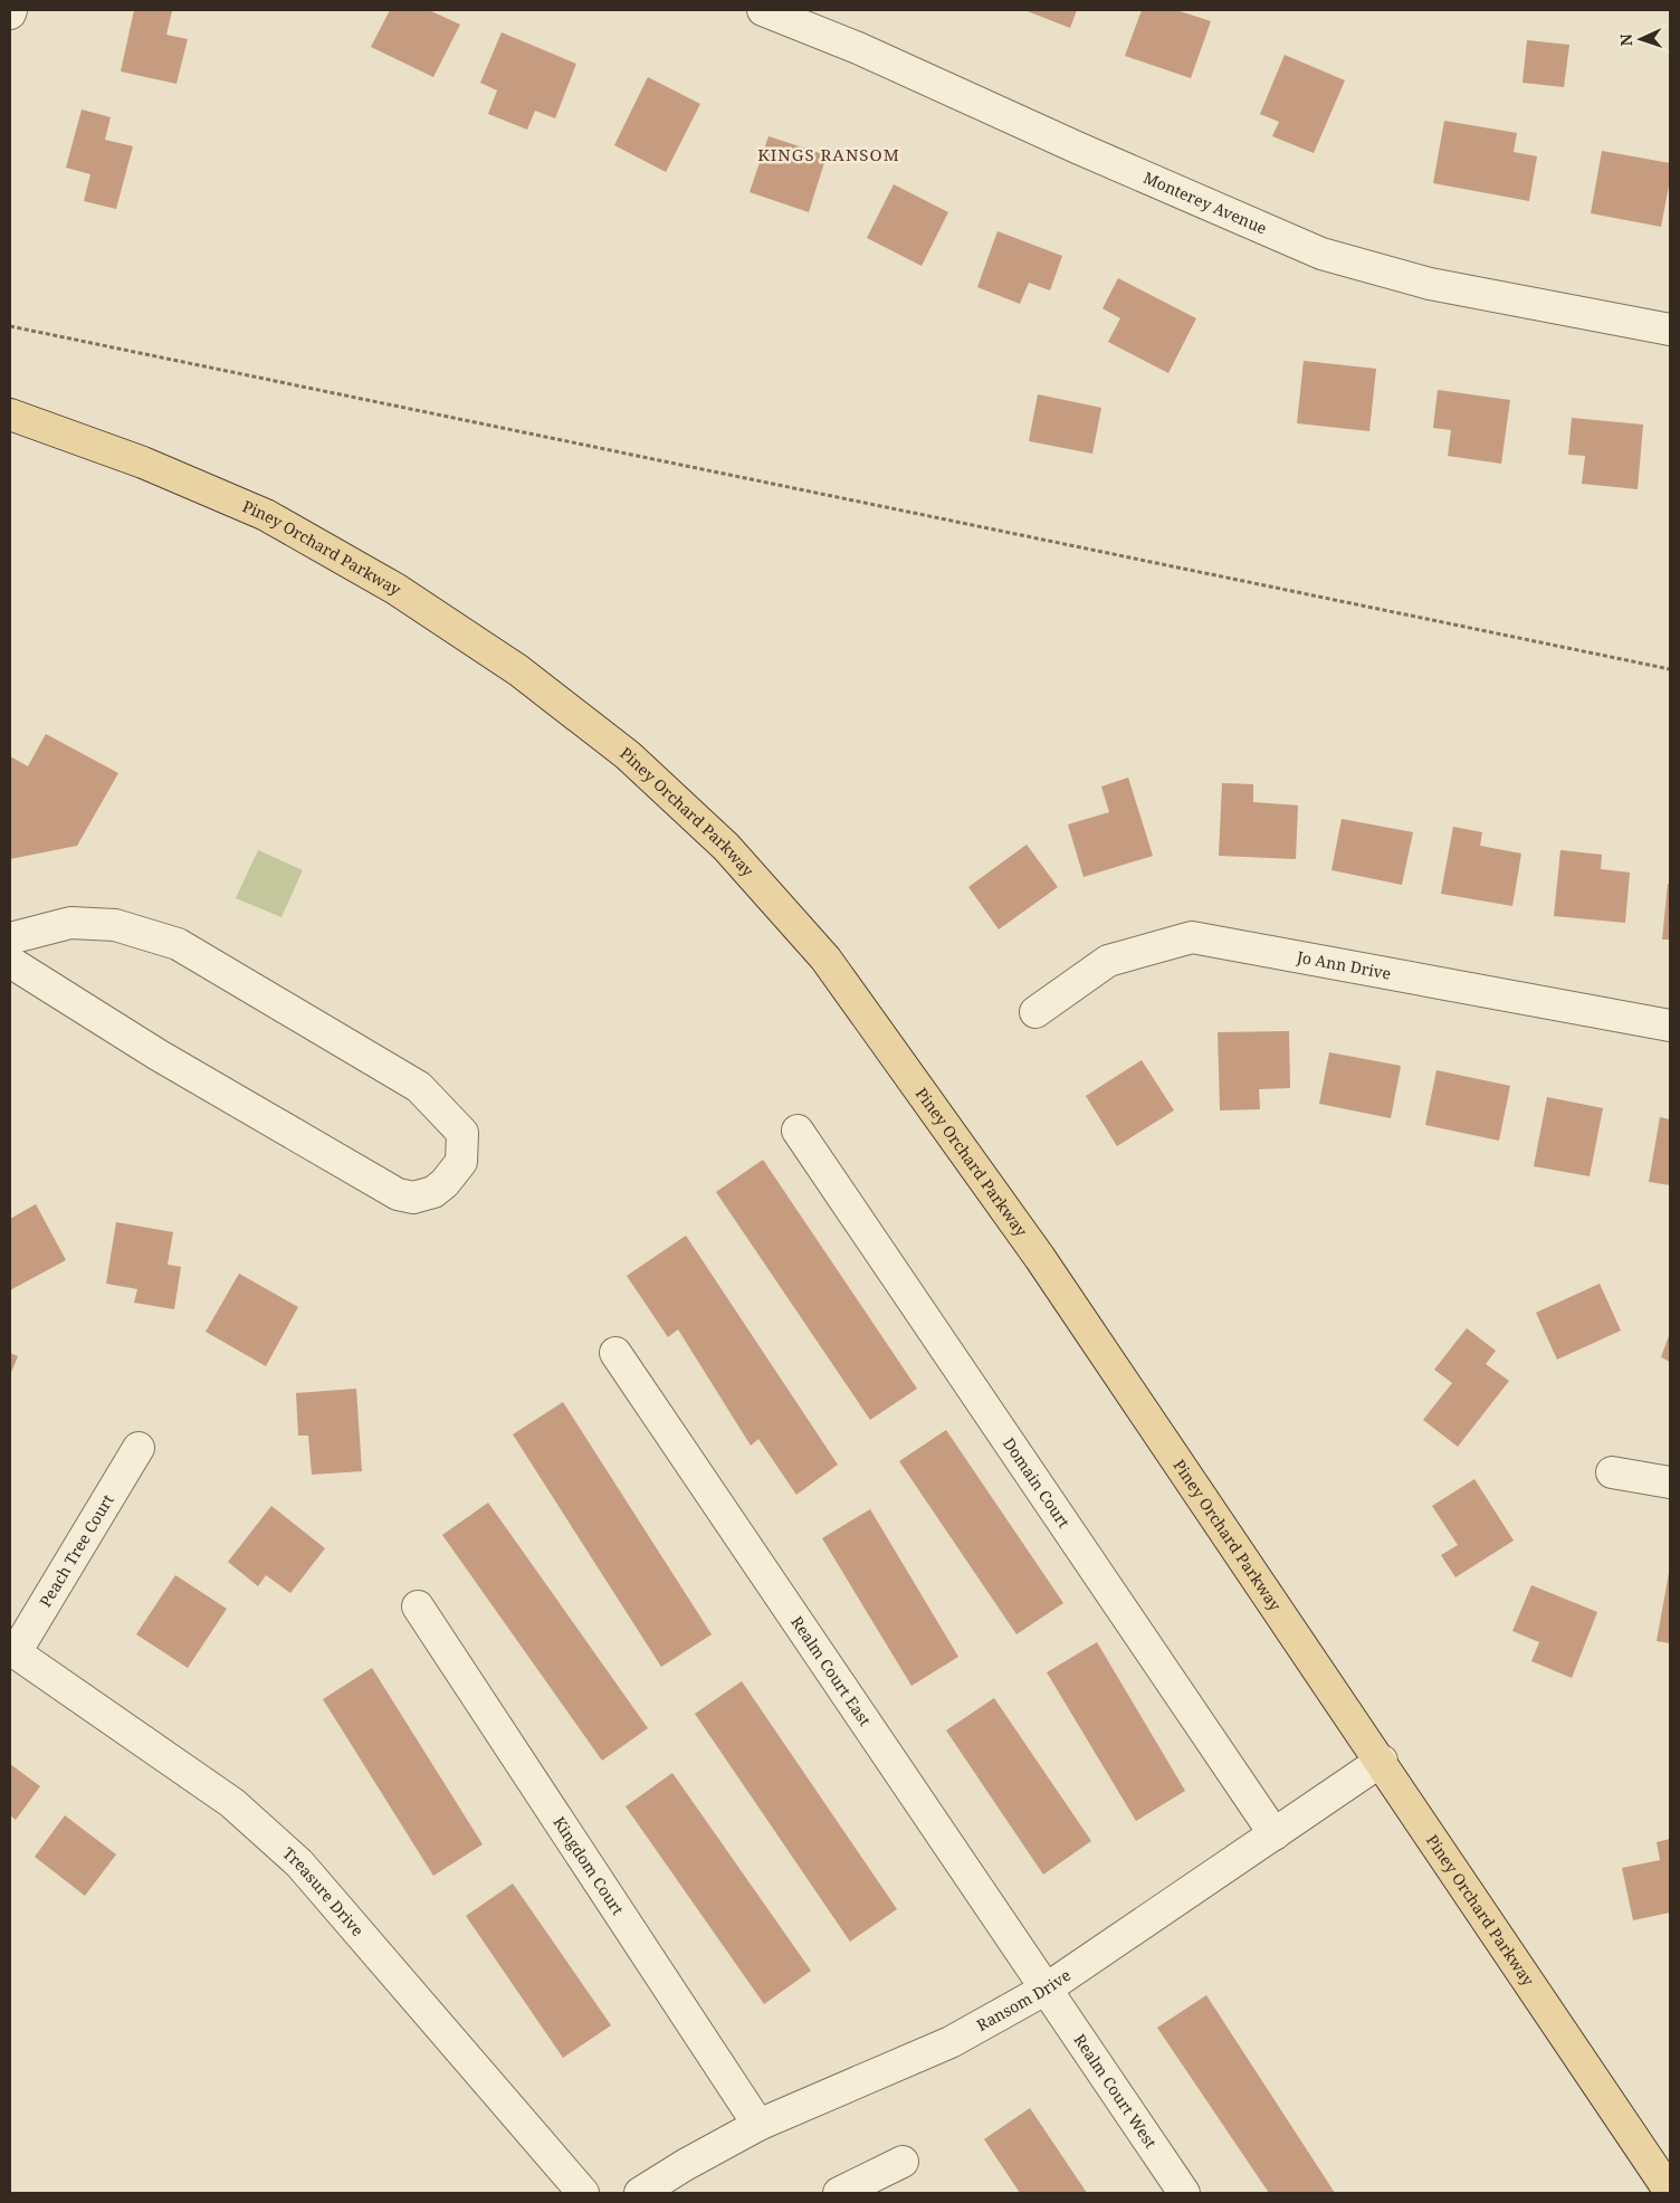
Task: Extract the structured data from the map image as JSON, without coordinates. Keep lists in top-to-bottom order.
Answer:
{
  "streets": {
    "main road": ["Piney Orchard Parkway"],
    "street": [
      "Monterey Avenue",
      "Jo Ann Drive",
      "Domain Court",
      "Peach Tree Court",
      "Realm Court East",
      "Kingdom Court",
      "Treasure Drive",
      "Ransom Drive",
      "Realm Court West"
    ]
  },
  "crossings": [
    ["Piney Orchard Parkway", "Ransom Drive"],
    ["Domain Court", "Ransom Drive"],
    ["Peach Tree Court", "Treasure Drive"],
    ["Realm Court East", "Ransom Drive"],
    ["Realm Court East", "Realm Court West"],
    ["Kingdom Court", "Ransom Drive"],
    ["Ransom Drive", "Realm Court West"]
  ],
  "districts": ["KINGS RANSOM"],
  "north": "left"
}
